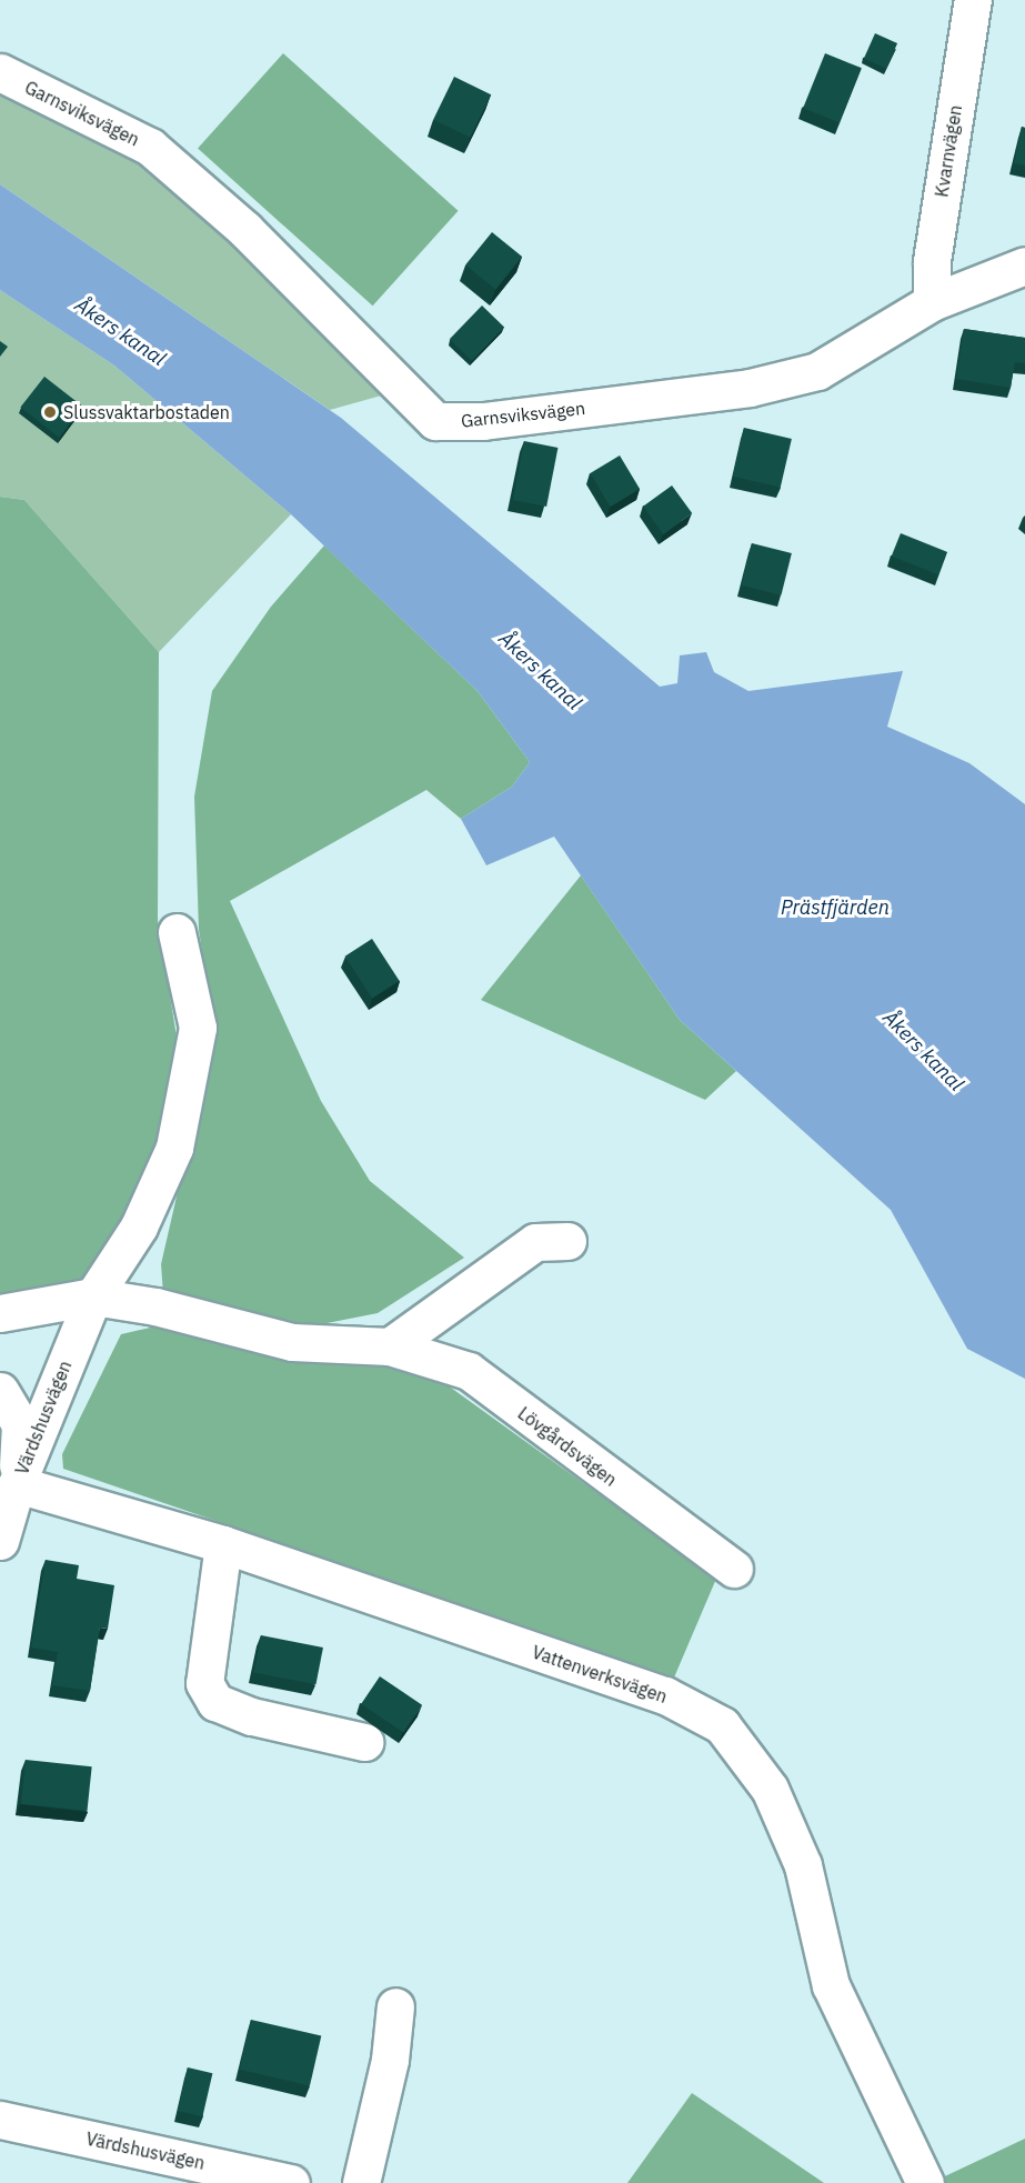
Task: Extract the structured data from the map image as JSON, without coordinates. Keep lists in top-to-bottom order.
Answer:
{
  "streets": {
    "street": [
      "Garnsviksvägen",
      "Kvarnvägen",
      "Värdshusvägen",
      "Lövgårdsvägen",
      "Vattenverksvägen"
    ]
  },
  "crossings": [
    ["Garnsviksvägen", "Kvarnvägen"],
    ["Värdshusvägen", "Lövgårdsvägen"],
    ["Värdshusvägen", "Vattenverksvägen"]
  ],
  "water": ["Åkers kanal", "Prästfjärden"],
  "places": ["Slussvaktarbostaden"]
}
